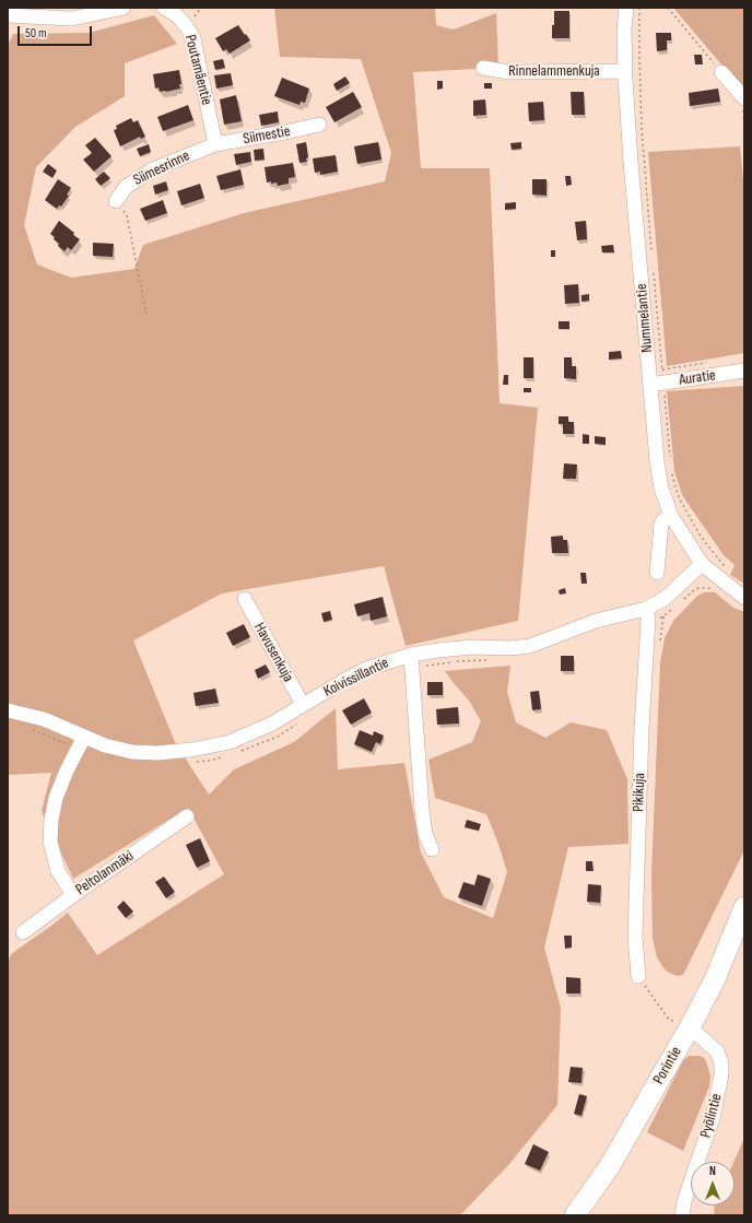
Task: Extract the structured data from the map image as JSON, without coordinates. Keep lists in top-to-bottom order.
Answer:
{
  "streets": {
    "highway": ["Porintie"],
    "street": [
      "Poutamäentie",
      "Rinnelammenkuja",
      "Siimestie",
      "Siimesrinne",
      "Nummelantie",
      "Auratie",
      "Havusenkuja",
      "Koivissillantie",
      "Pikikuja",
      "Peltolanmäki",
      "Pyölintie"
    ]
  },
  "crossings": [
    ["Poutamäentie", "Siimestie"],
    ["Poutamäentie", "Siimesrinne"],
    ["Rinnelammenkuja", "Nummelantie"],
    ["Siimestie", "Siimesrinne"],
    ["Nummelantie", "Auratie"],
    ["Nummelantie", "Koivissillantie"],
    ["Havusenkuja", "Koivissillantie"],
    ["Koivissillantie", "Pikikuja"],
    ["Porintie", "Pyölintie"]
  ],
  "scale_bar": "50 m",
  "north": "top"
}
